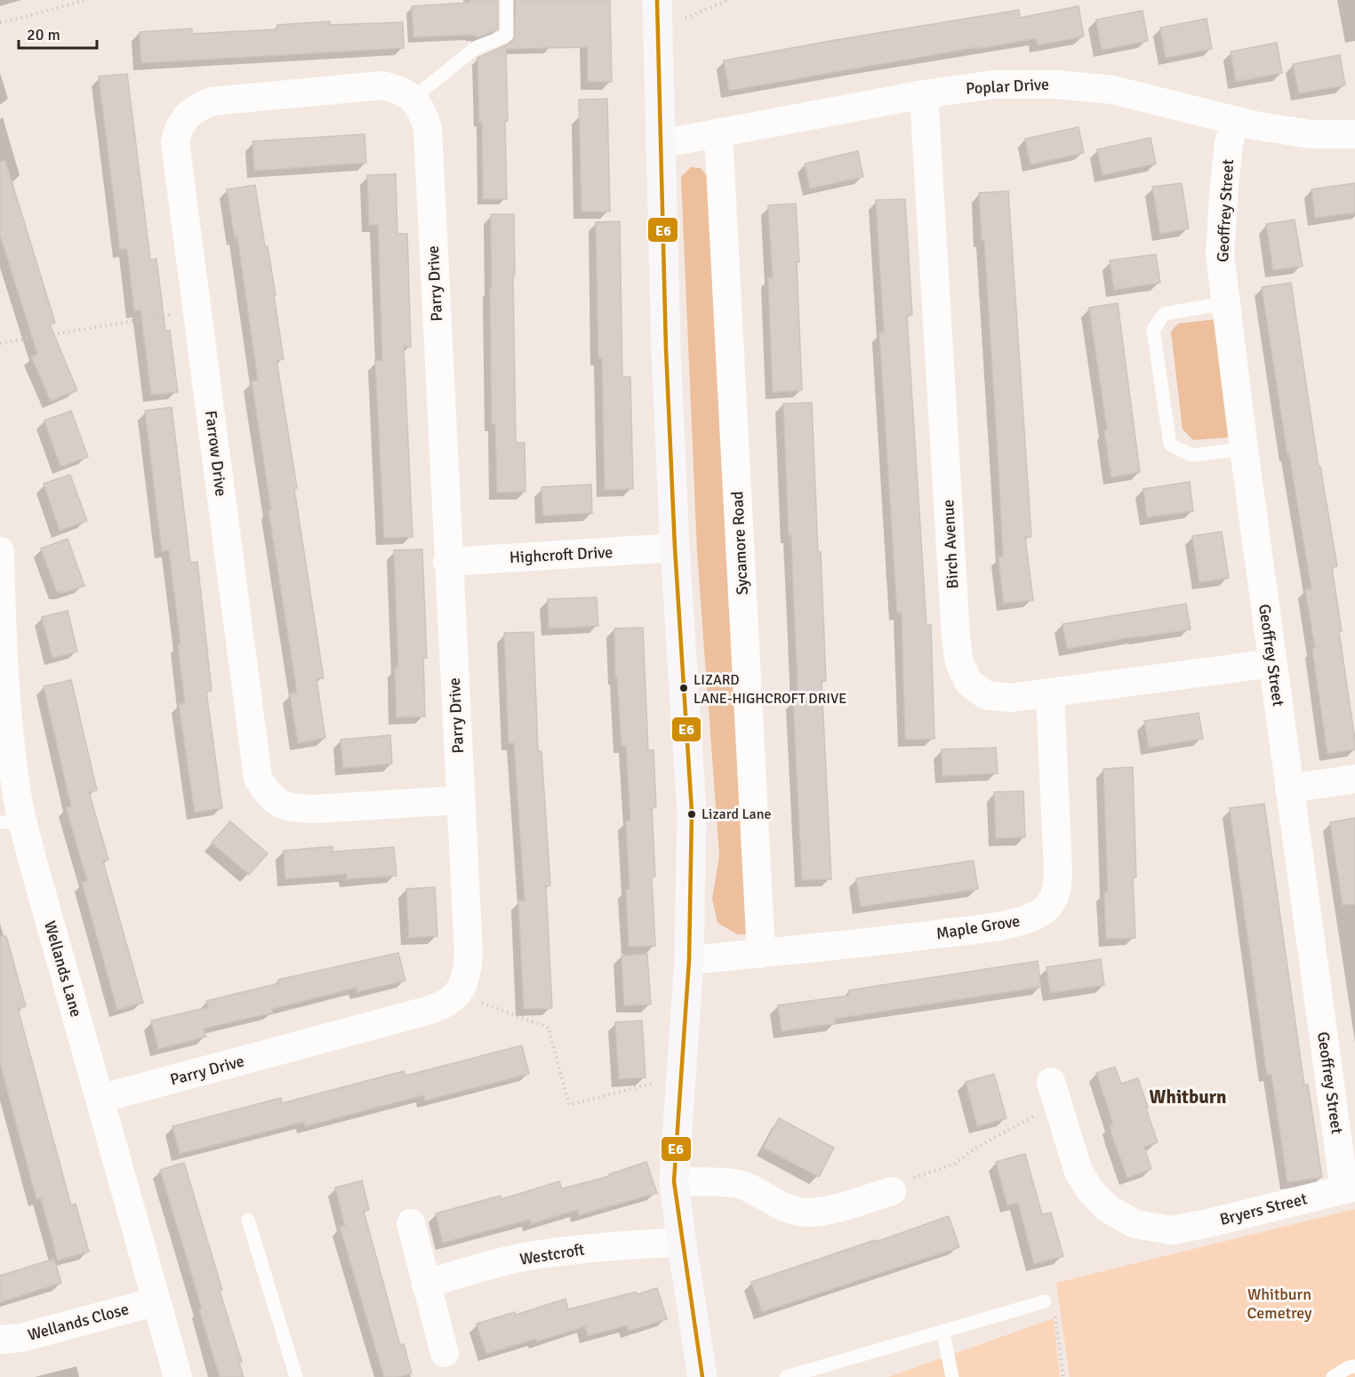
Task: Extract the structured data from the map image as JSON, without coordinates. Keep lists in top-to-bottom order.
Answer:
{
  "streets": {
    "street": [
      "Poplar Drive",
      "Geoffrey Street",
      "Parry Drive",
      "Farrow Drive",
      "Sycamore Road",
      "Birch Avenue",
      "Highcroft Drive",
      "Maple Grove",
      "Wellands Lane",
      "Bryers Street",
      "Westcroft",
      "Wellands Close"
    ]
  },
  "crossings": [
    ["Poplar Drive", "Geoffrey Street"],
    ["Poplar Drive", "Sycamore Road"],
    ["Poplar Drive", "Birch Avenue"],
    ["Geoffrey Street", "Birch Avenue"],
    ["Geoffrey Street", "Bryers Street"],
    ["Parry Drive", "Farrow Drive"],
    ["Parry Drive", "Highcroft Drive"],
    ["Parry Drive", "Wellands Lane"],
    ["Sycamore Road", "Maple Grove"],
    ["Birch Avenue", "Maple Grove"],
    ["Wellands Lane", "Wellands Close"]
  ],
  "districts": ["Whitburn"],
  "parks": ["Whitburn Cemetrey"],
  "places": ["LIZARD LANE-HIGHCROFT DRIVE", "Lizard Lane"],
  "lines": ["transit line E6"],
  "scale_bar": "20 m"
}
